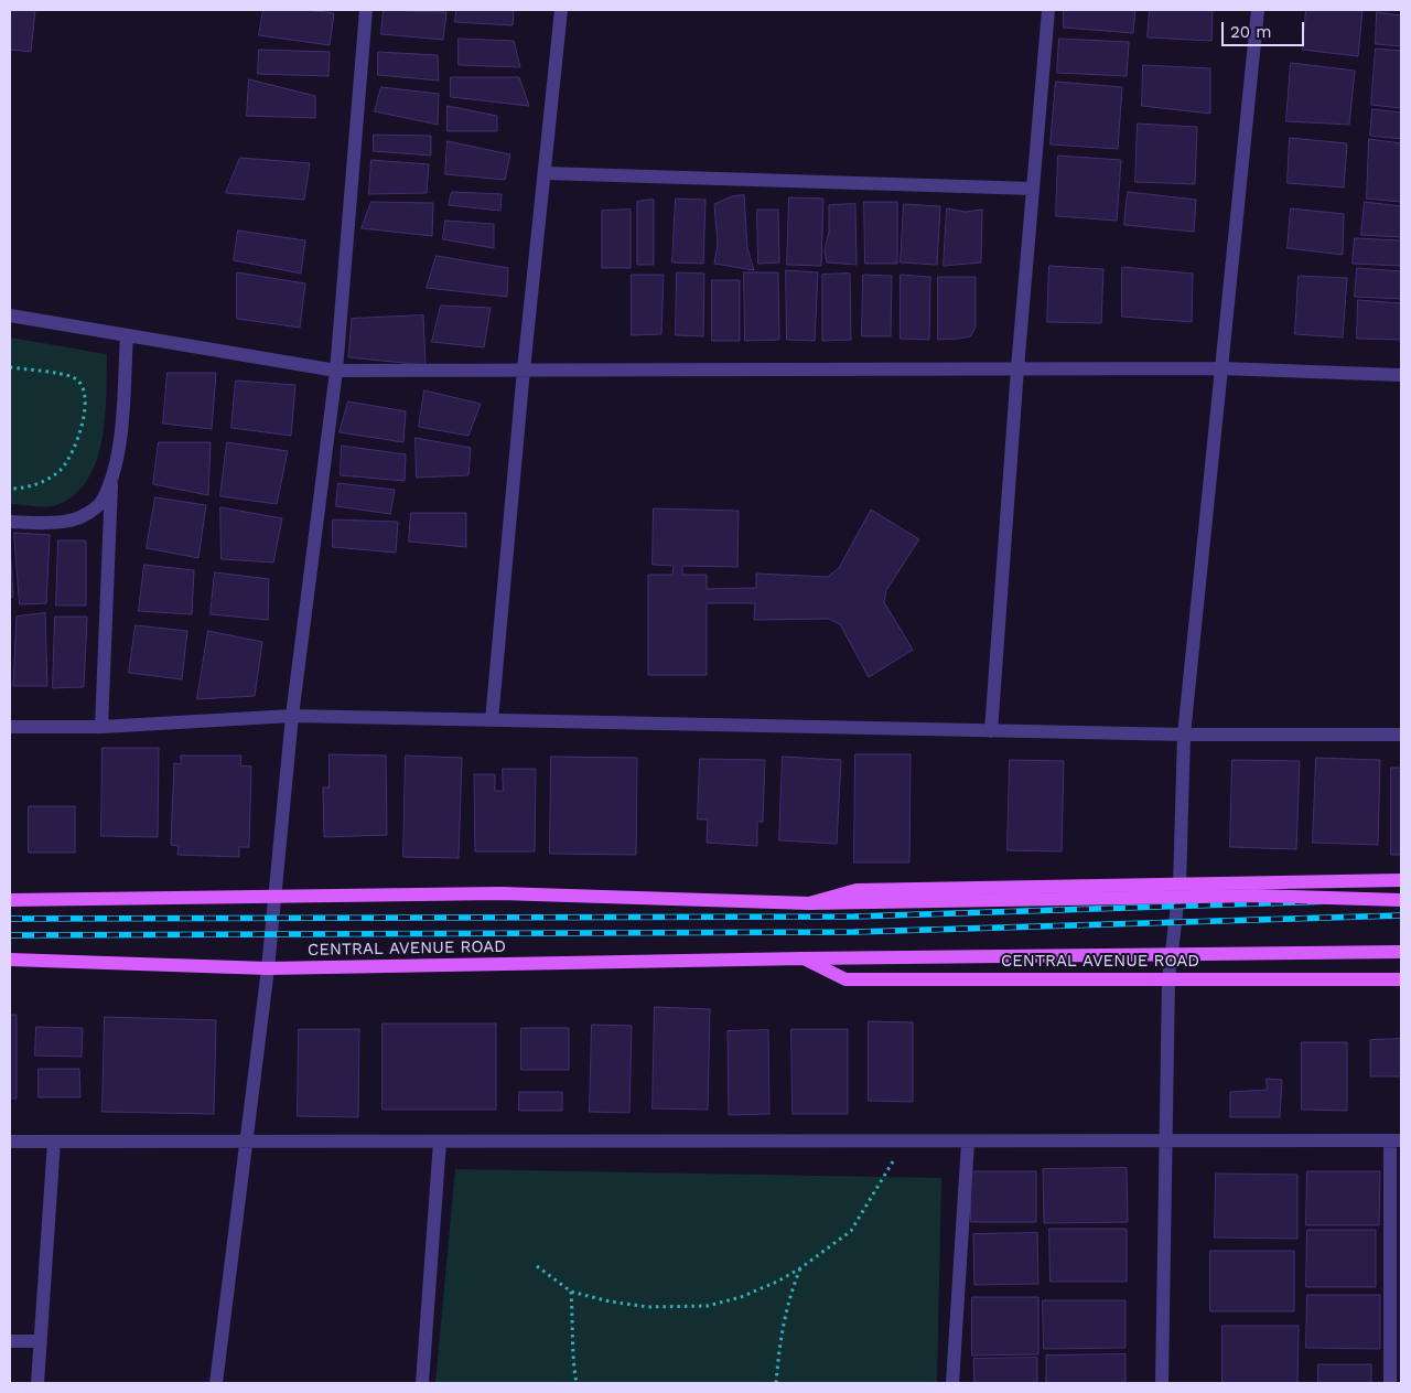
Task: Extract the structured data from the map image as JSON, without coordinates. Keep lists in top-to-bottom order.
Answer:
{
  "streets": {
    "main road": ["CENTRAL AVENUE ROAD"]
  },
  "scale_bar": "20 m"
}
